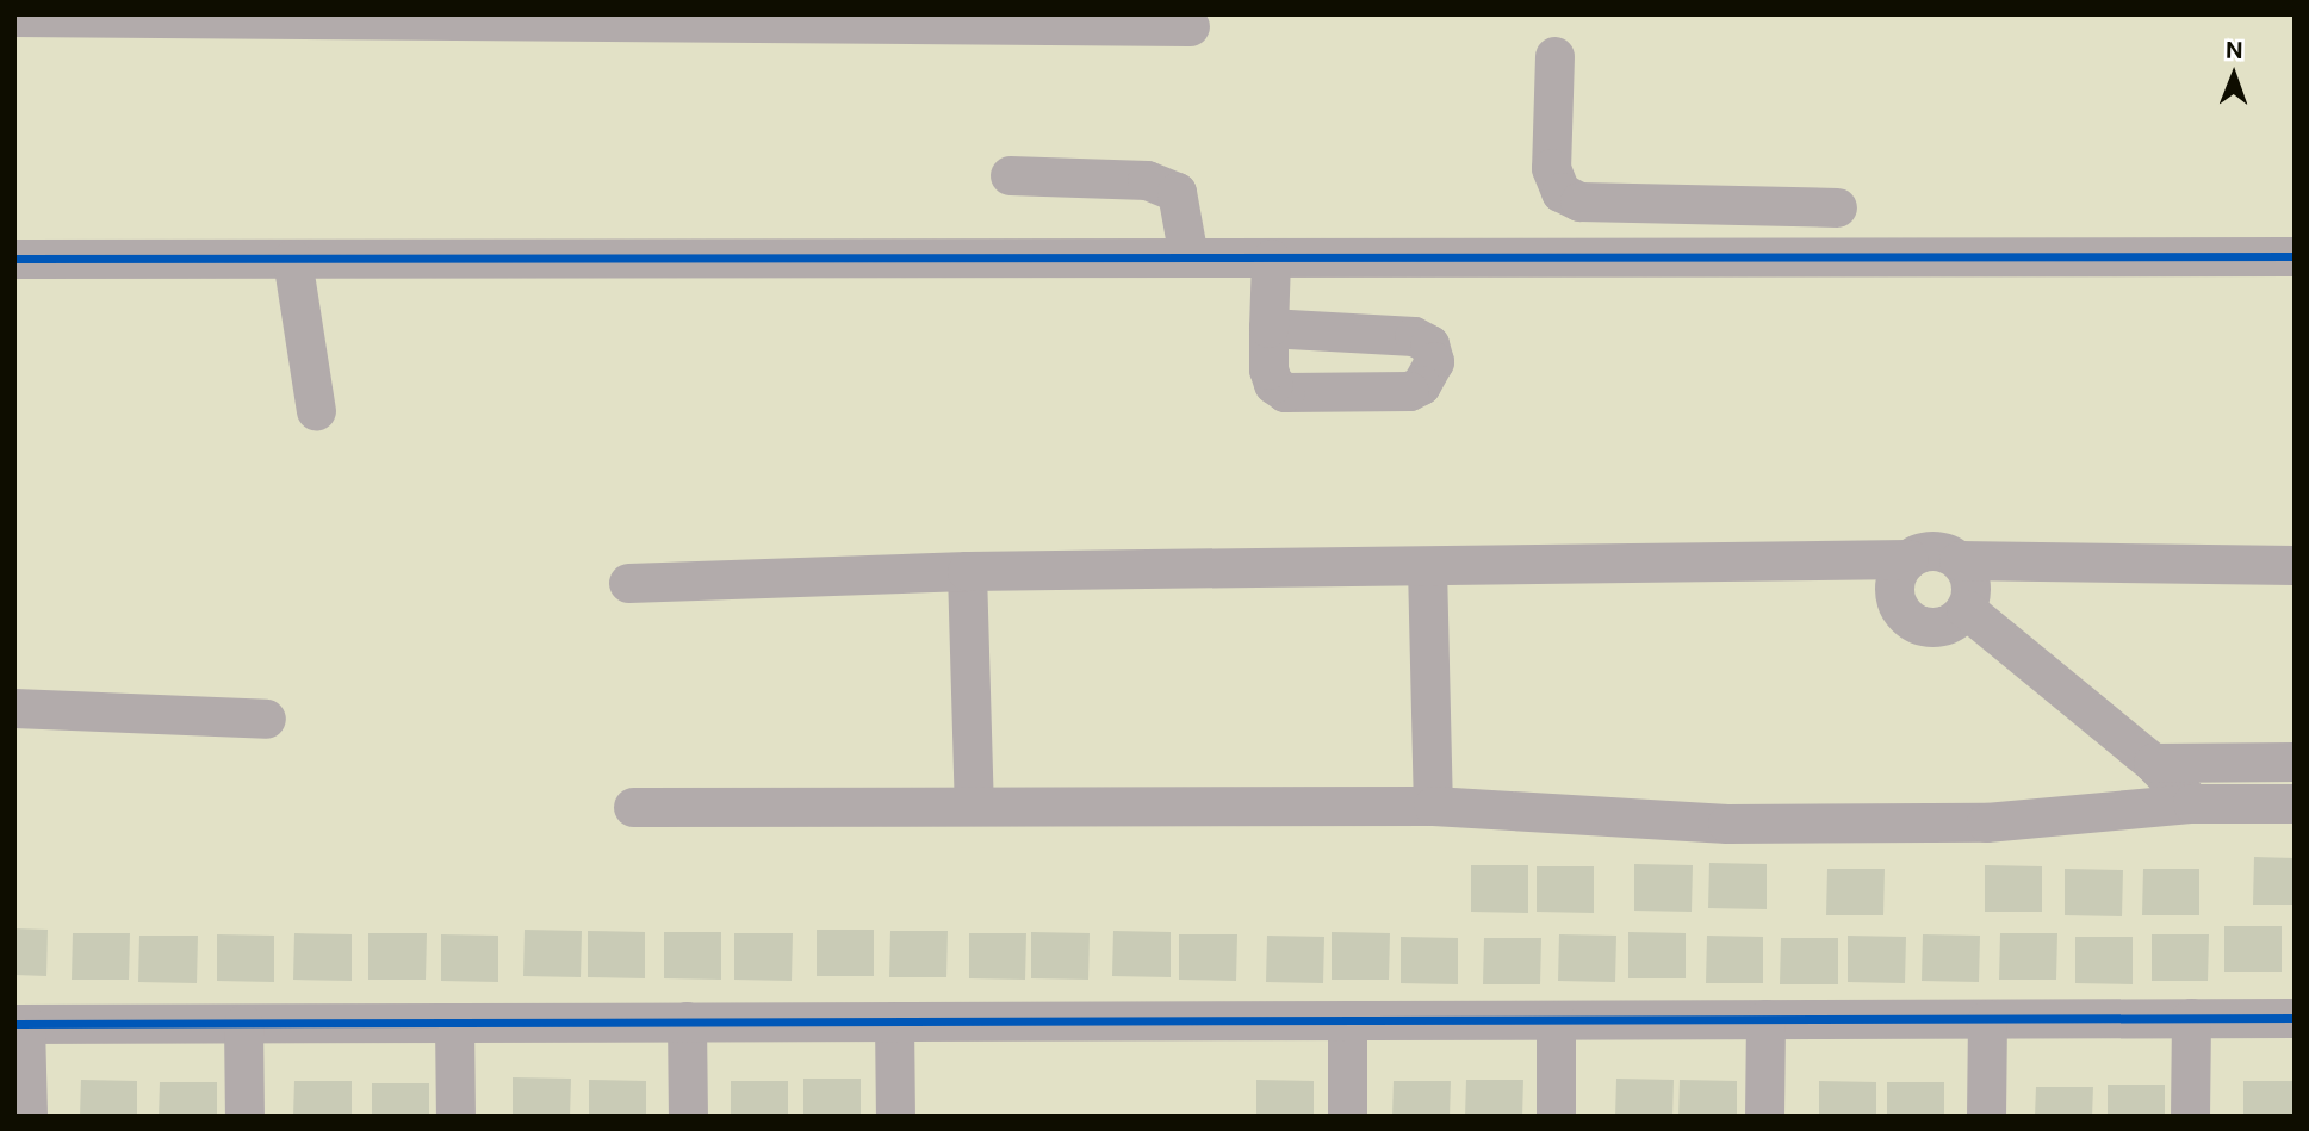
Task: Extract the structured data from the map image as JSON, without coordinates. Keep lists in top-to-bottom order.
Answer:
{
  "north": "top"
}
